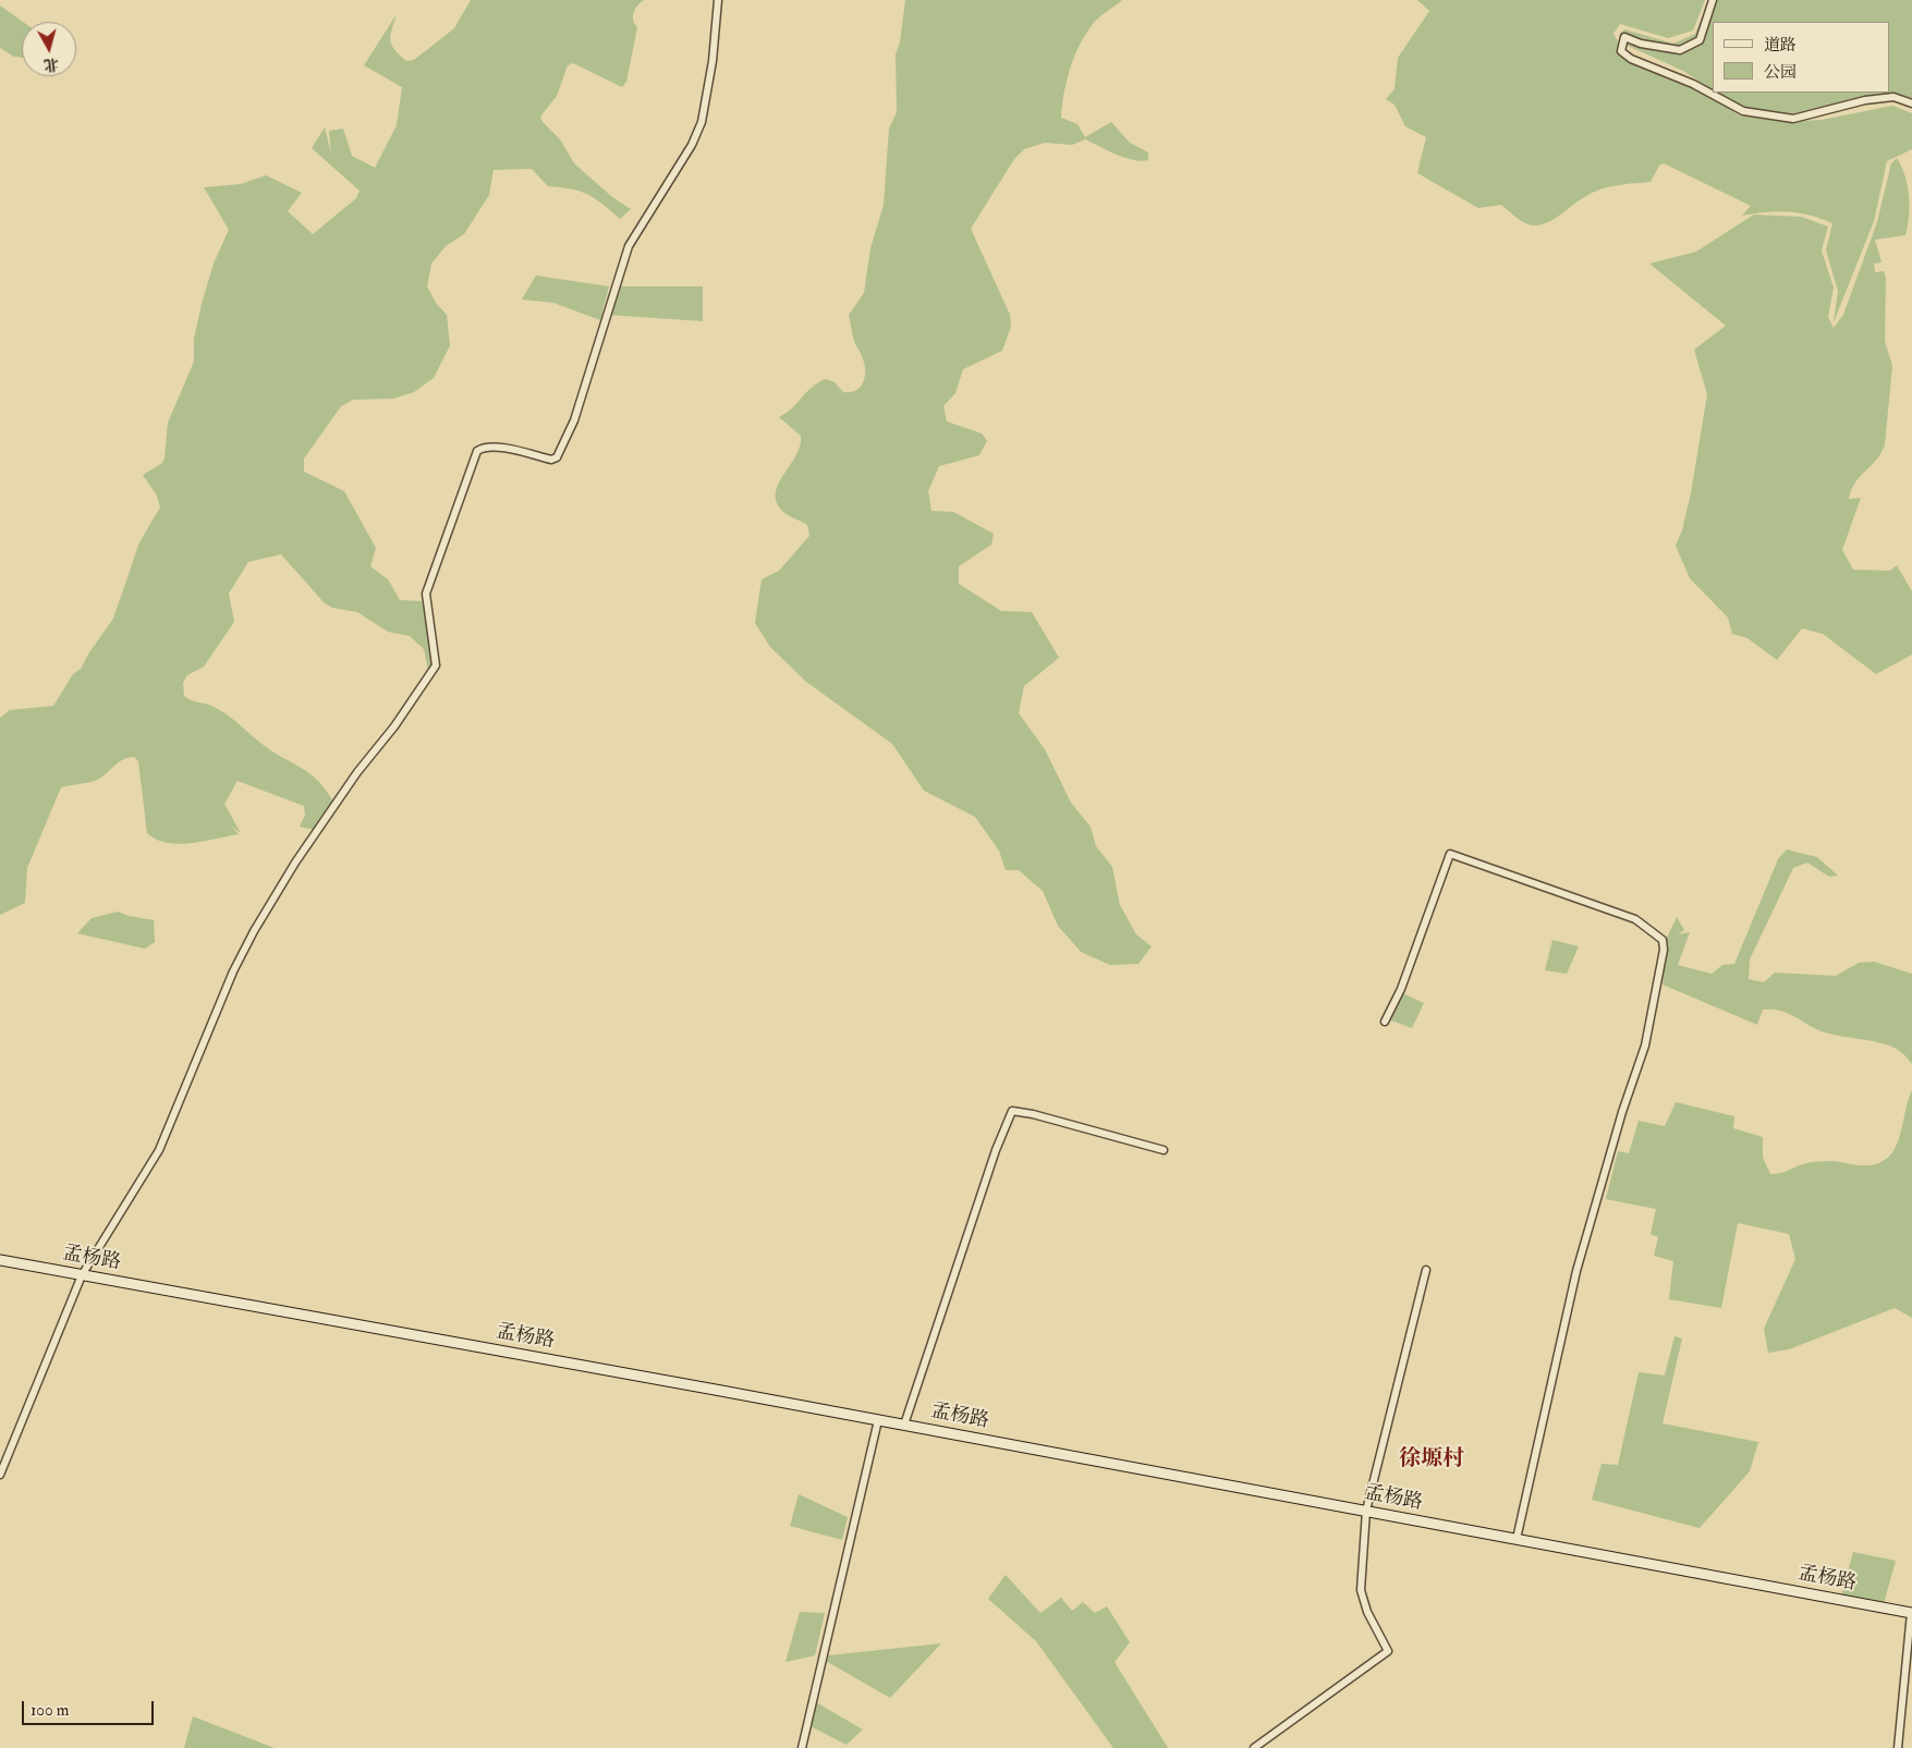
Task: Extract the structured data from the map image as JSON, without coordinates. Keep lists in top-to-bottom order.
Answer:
{
  "streets": {
    "street": ["孟杨路"]
  },
  "districts": ["徐塬村"],
  "legend": ["道路", "公园"],
  "scale_bar": "100 m",
  "north": "bottom"
}
